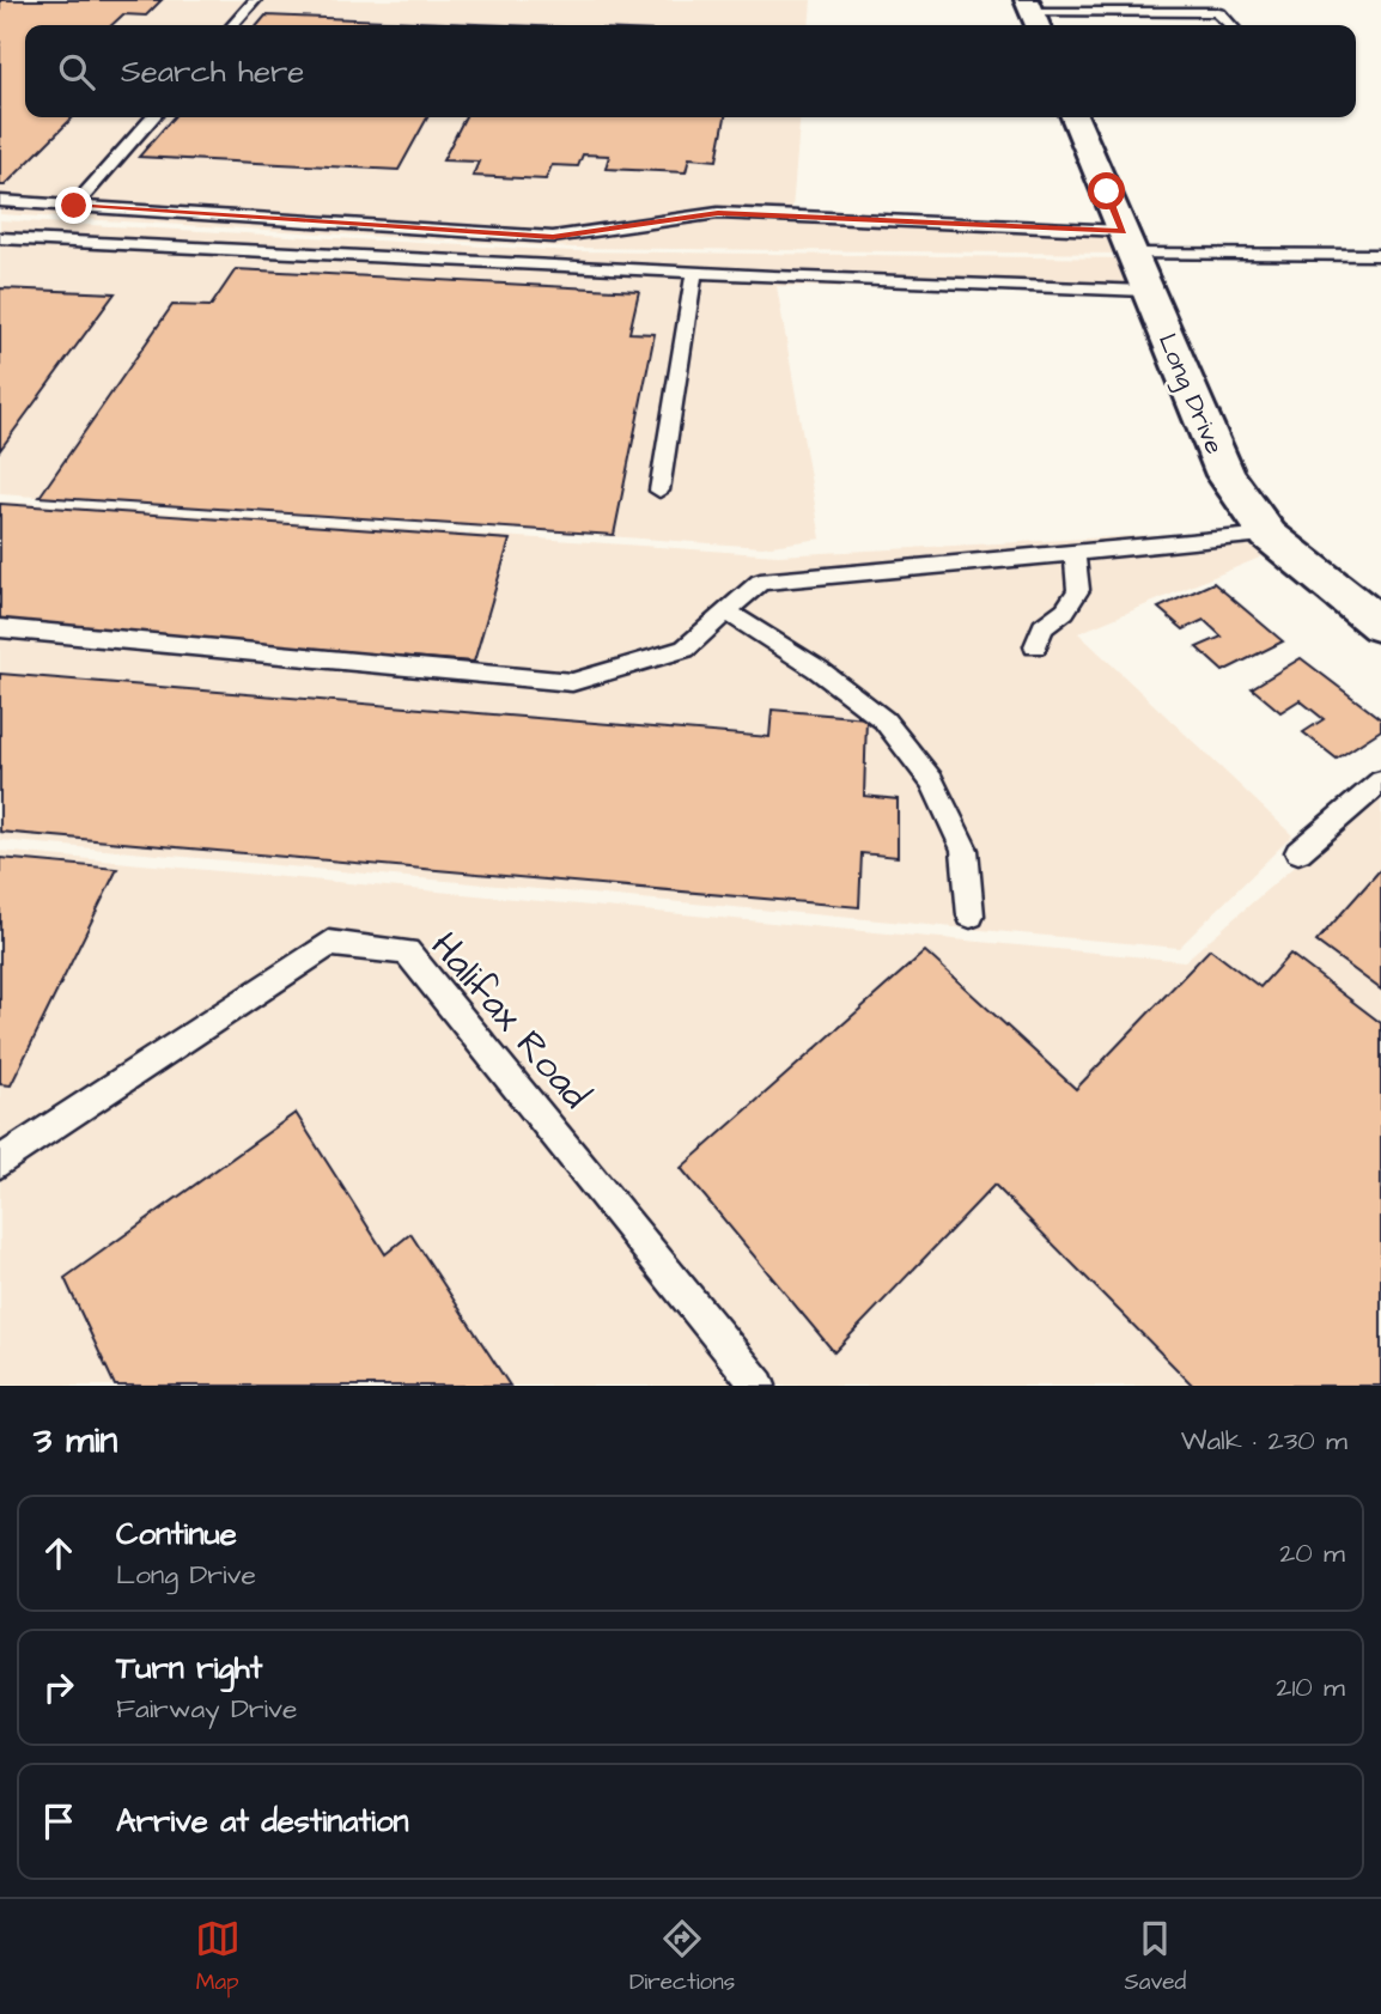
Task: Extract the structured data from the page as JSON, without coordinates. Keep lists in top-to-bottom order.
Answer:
{
  "streets": {
    "street": ["Long Drive"],
    "lane": ["Halifax Road"]
  },
  "page": {
    "search": "Search here",
    "heading": ["3 min", "Walk · 230 m"],
    "list": [
      ["Continue", "Long Drive", "20 m"],
      ["Turn right", "Fairway Drive", "210 m"],
      "Arrive at destination"
    ],
    "nav": ["Map", "Directions", "Saved"]
  }
}
